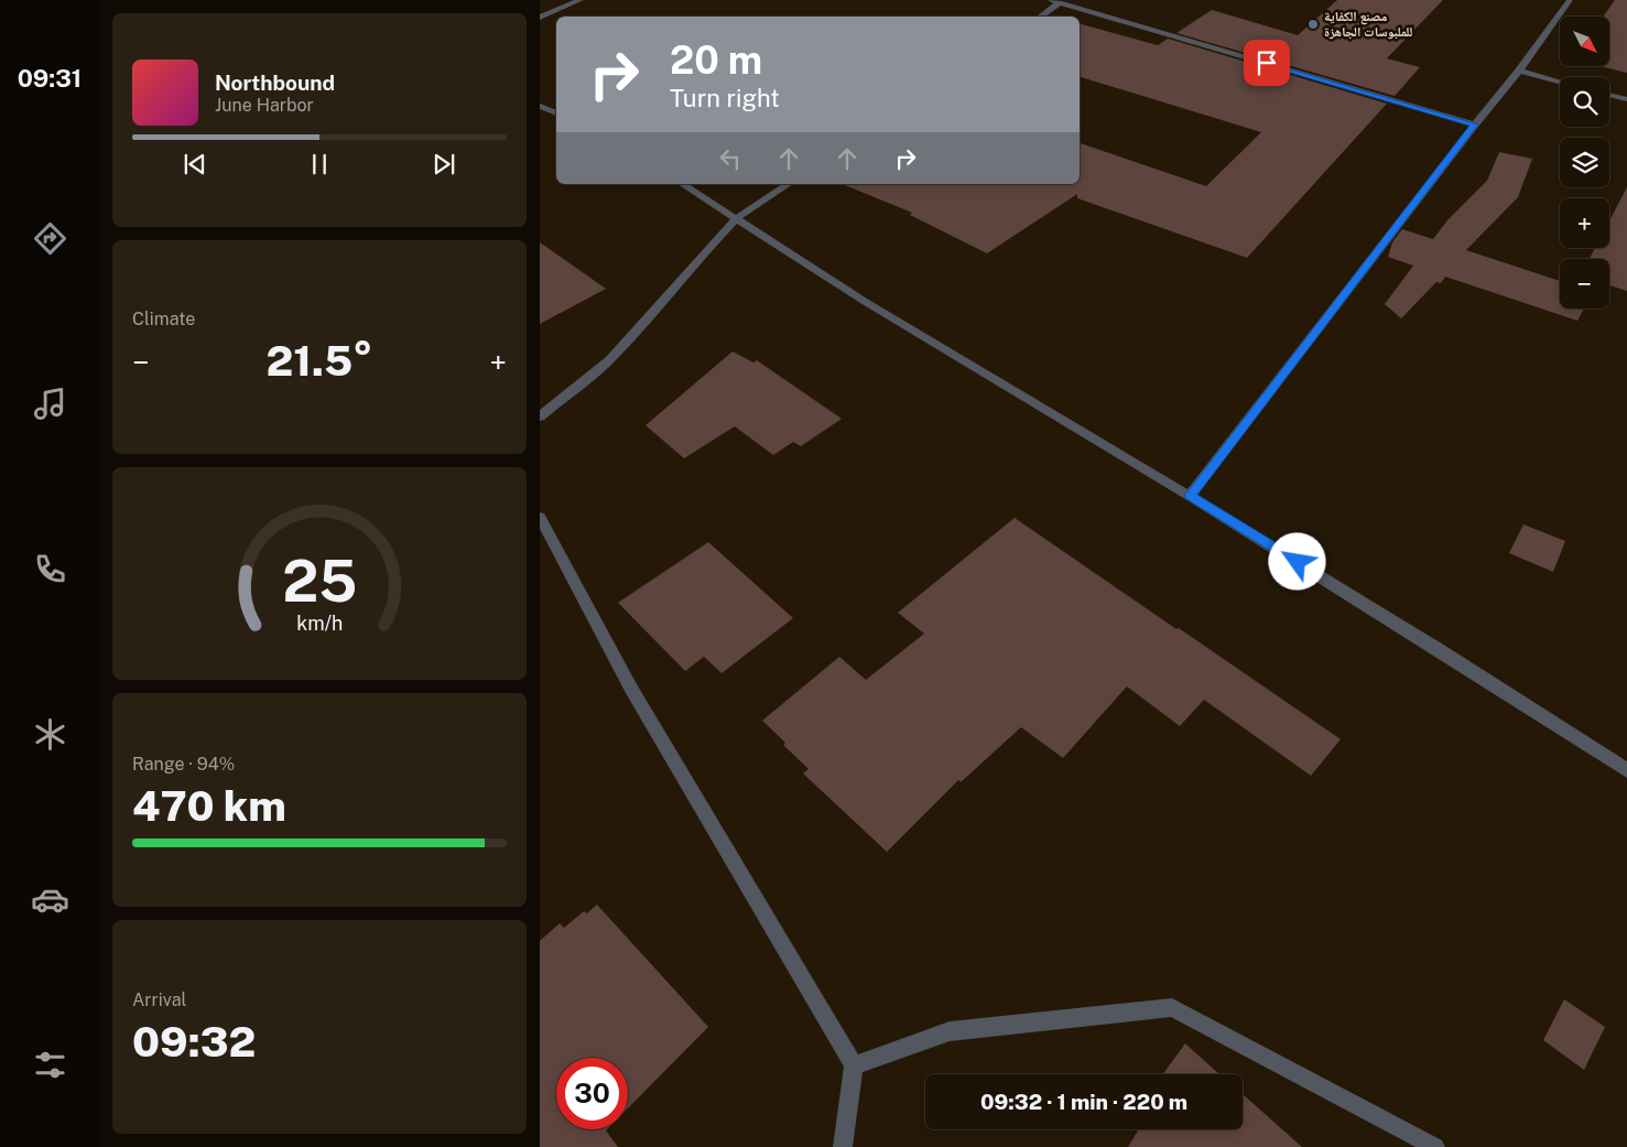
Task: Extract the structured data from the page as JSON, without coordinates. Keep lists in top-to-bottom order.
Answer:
{
  "places": ["مصنع الكفاية للملبوسات الجاهزة"],
  "north": "bottom right",
  "page": {
    "tabs": "09:31",
    "map_buttons": ["+", "−"],
    "turn": ["20 m", "Turn right"],
    "song": ["Northbound", "June Harbor"],
    "tile": [
      "Climate",
      ["Range · 94%", "470 km"],
      ["Arrival", "09:32"]
    ],
    "heat": ["−", "21.5°", "+"],
    "limit": "30",
    "trip": "09:32 · 1 min · 220 m",
    "gauge": ["25", "km/h"]
  }
}
